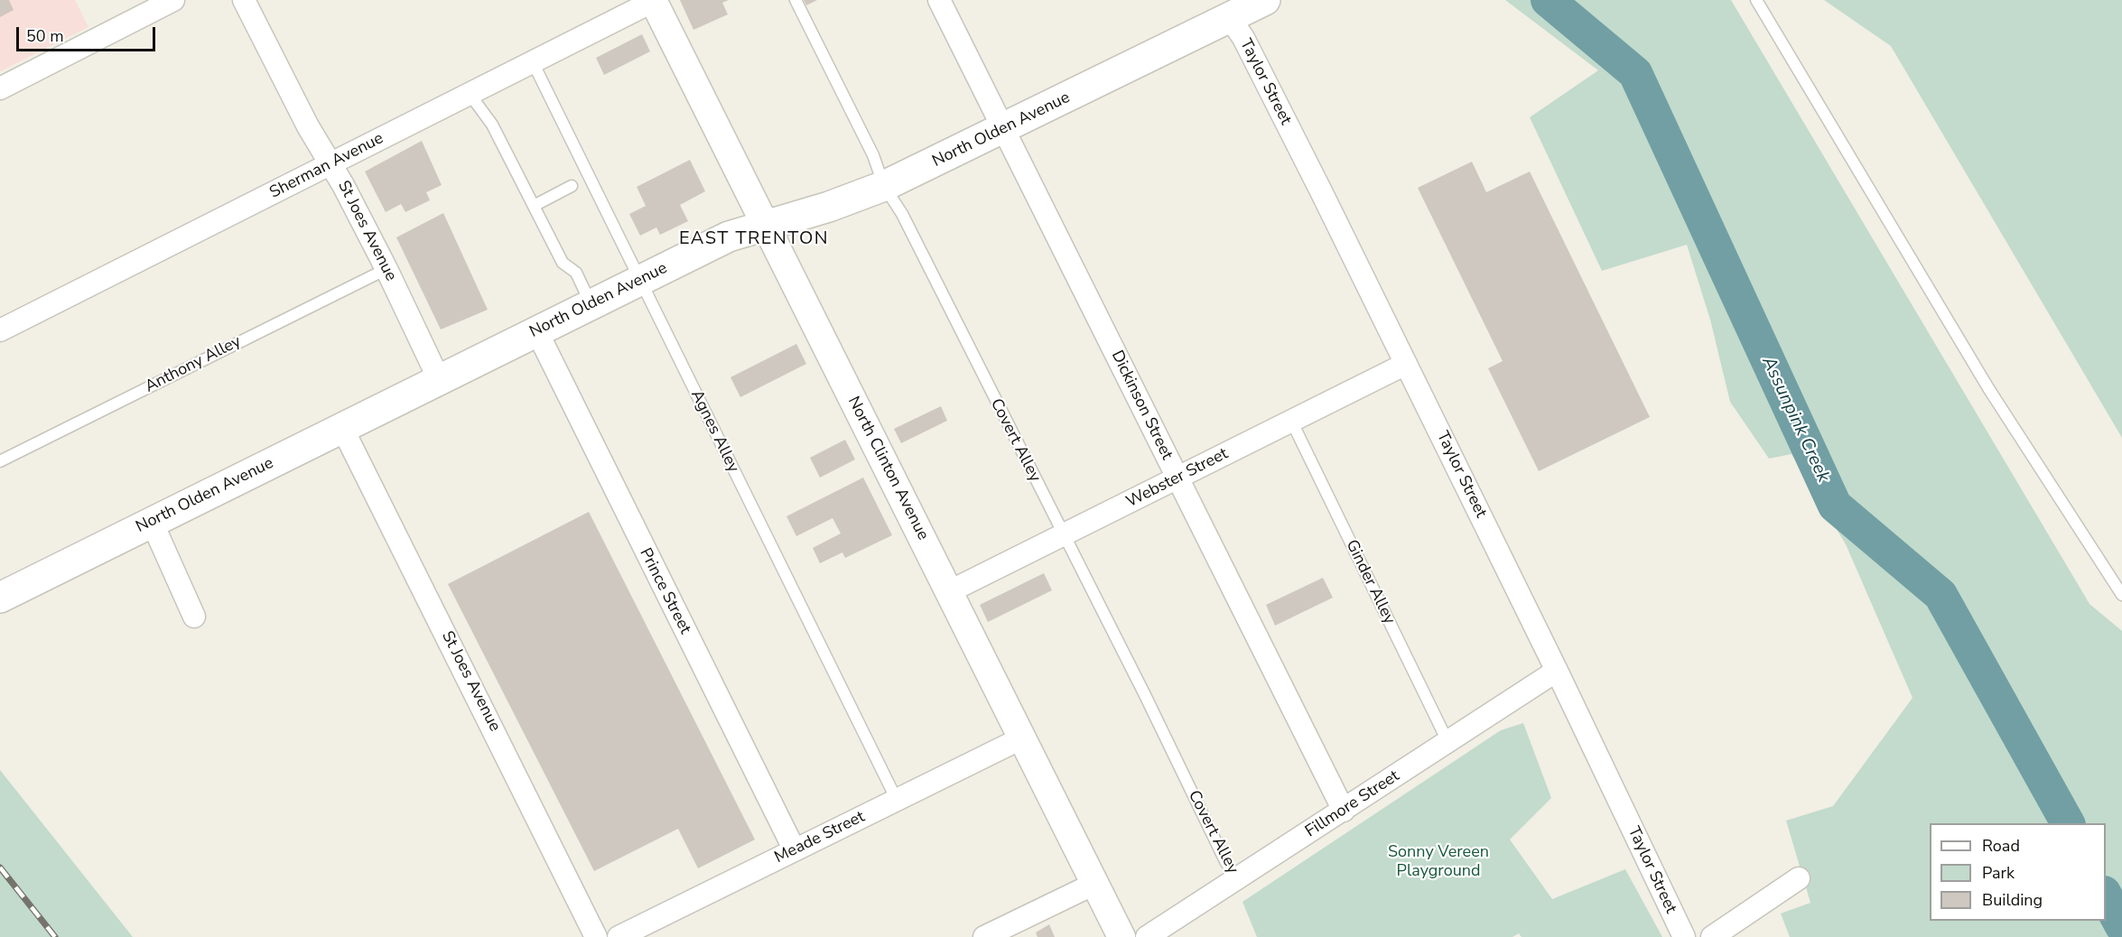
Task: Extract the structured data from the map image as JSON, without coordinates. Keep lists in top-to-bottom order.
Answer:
{
  "streets": {
    "main road": ["North Olden Avenue"],
    "street": [
      "Taylor Street",
      "Sherman Avenue",
      "St Joes Avenue",
      "Dickinson Street",
      "North Clinton Avenue",
      "Webster Street",
      "Prince Street",
      "Fillmore Street",
      "Meade Street"
    ],
    "lane": [
      "Anthony Alley",
      "Agnes Alley",
      "Covert Alley",
      "Ginder Alley"
    ]
  },
  "crossings": [
    ["Taylor Street", "North Olden Avenue"],
    ["Taylor Street", "Webster Street"],
    ["Taylor Street", "Fillmore Street"],
    ["North Olden Avenue", "St Joes Avenue"],
    ["North Olden Avenue", "Dickinson Street"],
    ["North Olden Avenue", "Agnes Alley"],
    ["North Olden Avenue", "Covert Alley"],
    ["North Olden Avenue", "North Clinton Avenue"],
    ["North Olden Avenue", "Prince Street"],
    ["Sherman Avenue", "St Joes Avenue"],
    ["Sherman Avenue", "Agnes Alley"],
    ["Sherman Avenue", "North Clinton Avenue"],
    ["St Joes Avenue", "Anthony Alley"],
    ["Dickinson Street", "Webster Street"],
    ["Dickinson Street", "Fillmore Street"],
    ["Agnes Alley", "Meade Street"],
    ["Covert Alley", "Webster Street"],
    ["Covert Alley", "Fillmore Street"],
    ["North Clinton Avenue", "Webster Street"],
    ["North Clinton Avenue", "Meade Street"],
    ["Webster Street", "Ginder Alley"],
    ["Ginder Alley", "Fillmore Street"],
    ["Prince Street", "Meade Street"]
  ],
  "districts": ["EAST TRENTON"],
  "water": ["Assunpink Creek"],
  "parks": ["Sonny Vereen Playground"],
  "legend": ["Road", "Park", "Building"],
  "scale_bar": "50 m"
}
